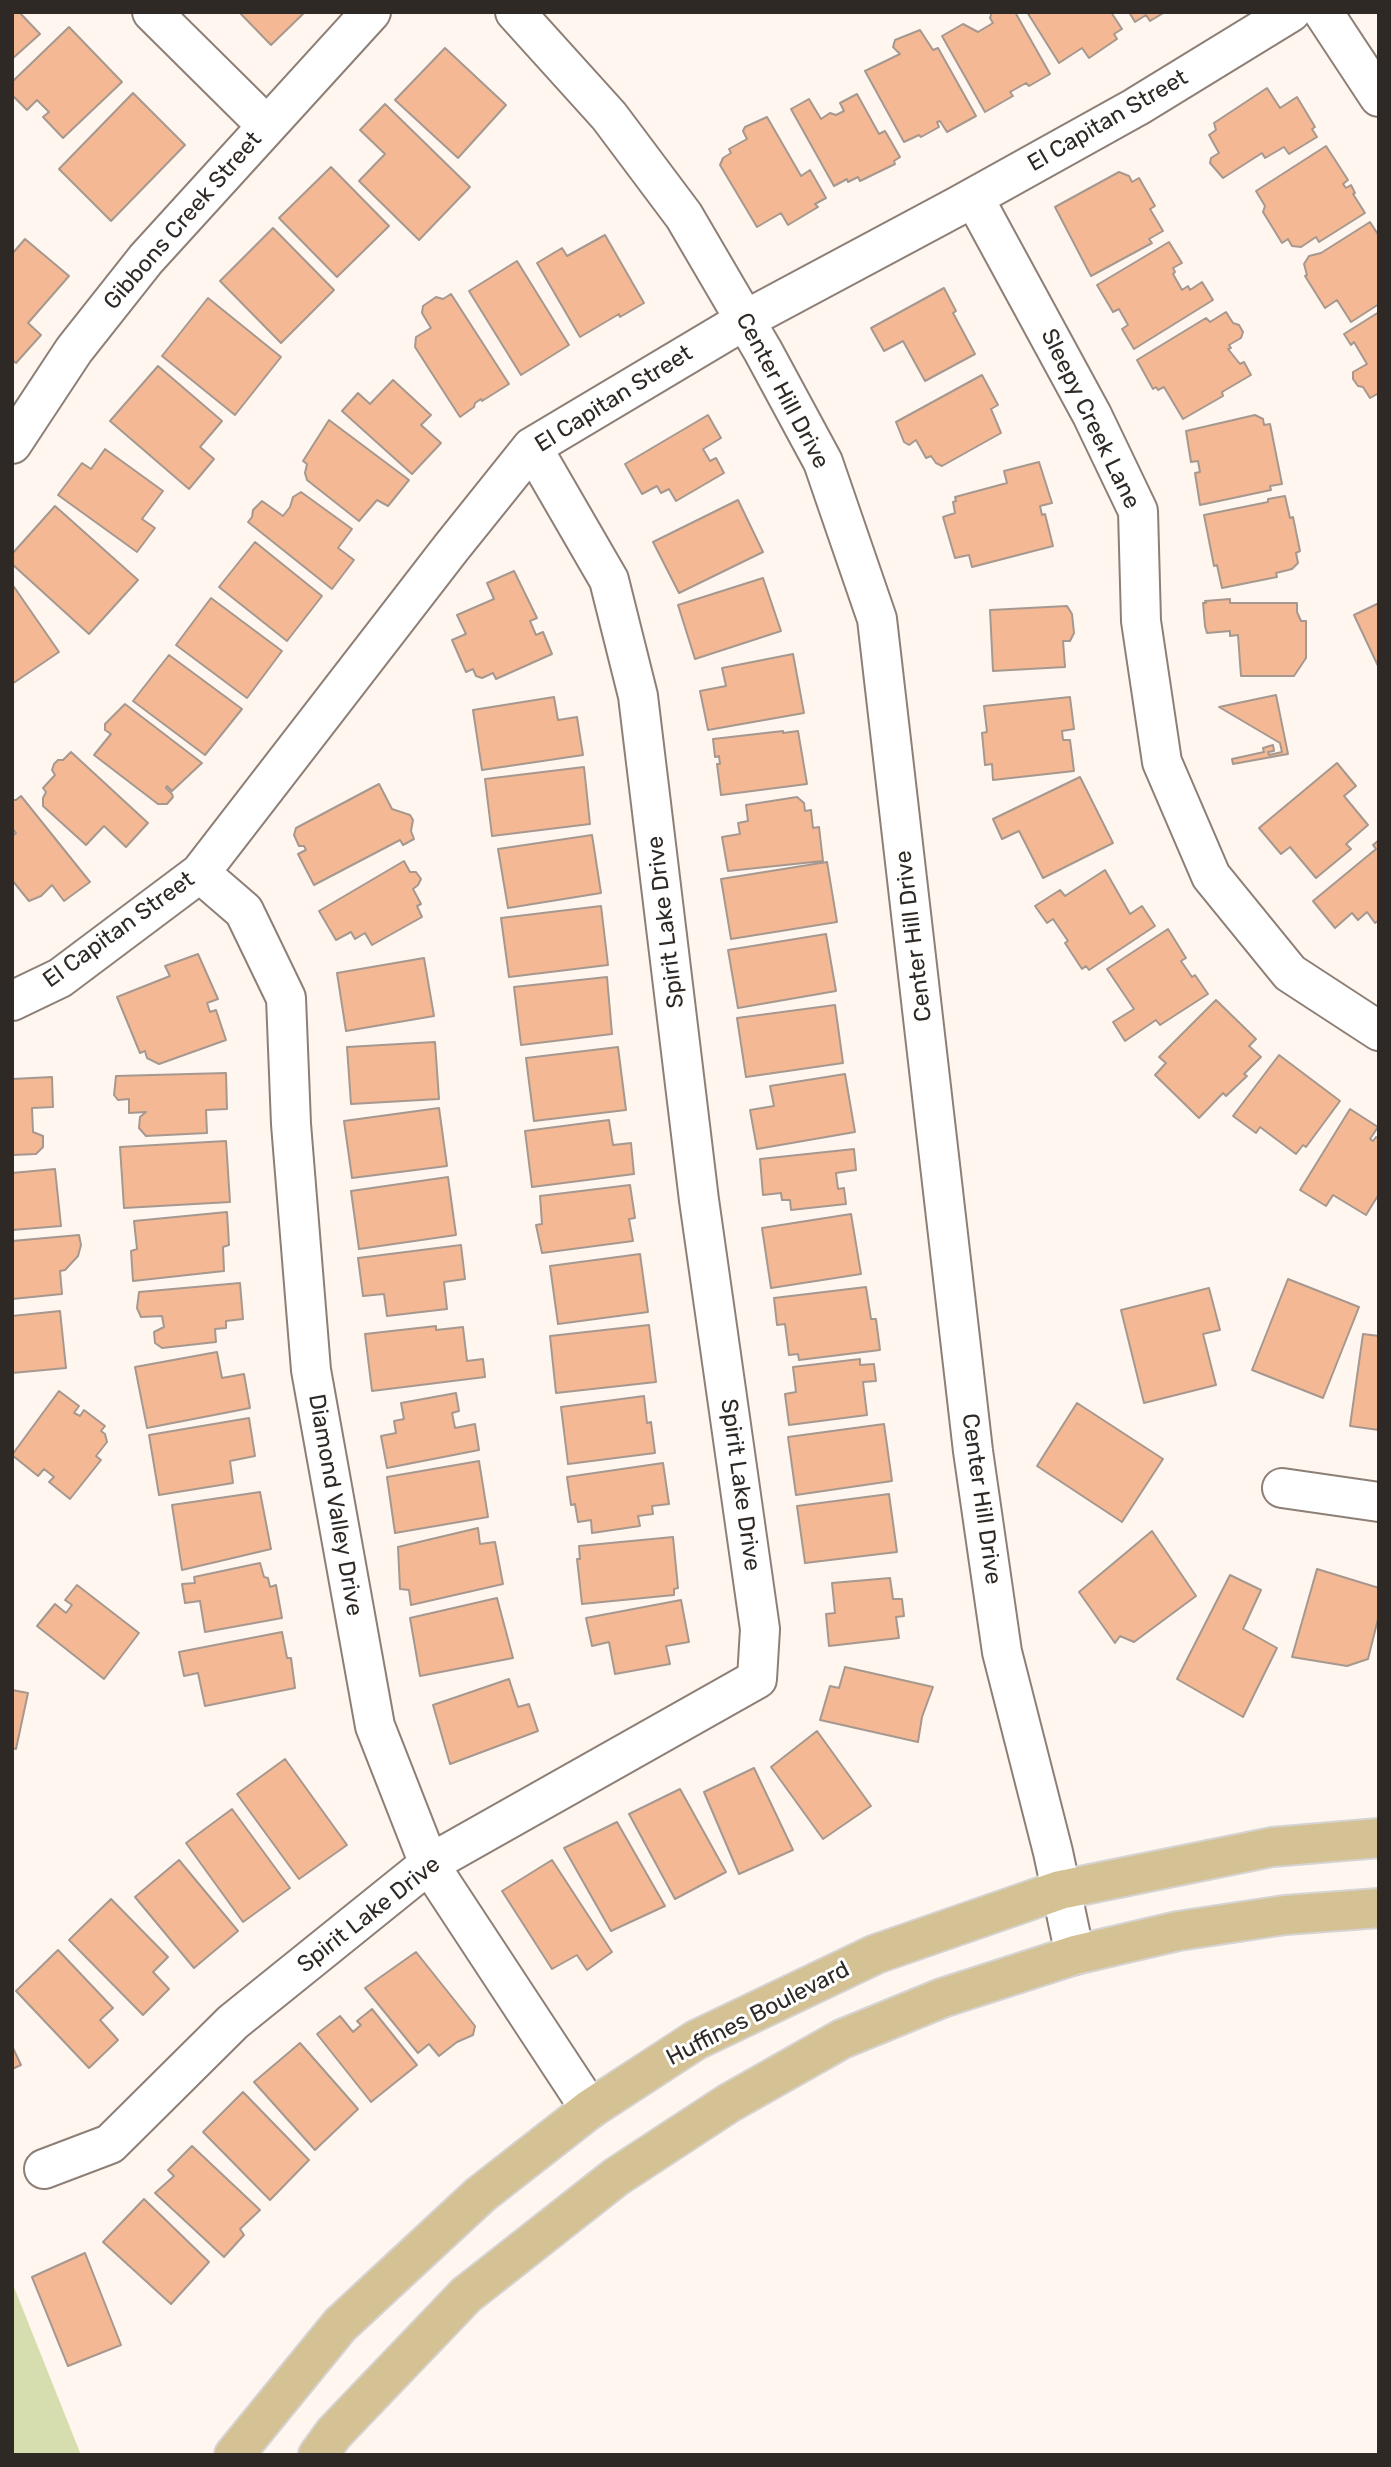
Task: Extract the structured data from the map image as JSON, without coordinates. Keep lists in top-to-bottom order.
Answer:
{
  "streets": {
    "main road": ["Huffines Boulevard"],
    "street": [
      "El Capitan Street",
      "Gibbons Creek Street",
      "Center Hill Drive",
      "Sleepy Creek Lane",
      "Spirit Lake Drive",
      "Diamond Valley Drive"
    ]
  },
  "crossings": [
    ["El Capitan Street", "Center Hill Drive"],
    ["El Capitan Street", "Sleepy Creek Lane"],
    ["El Capitan Street", "Spirit Lake Drive"],
    ["El Capitan Street", "Diamond Valley Drive"],
    ["Center Hill Drive", "Huffines Boulevard"],
    ["Spirit Lake Drive", "Diamond Valley Drive"],
    ["Diamond Valley Drive", "Huffines Boulevard"]
  ]
}
